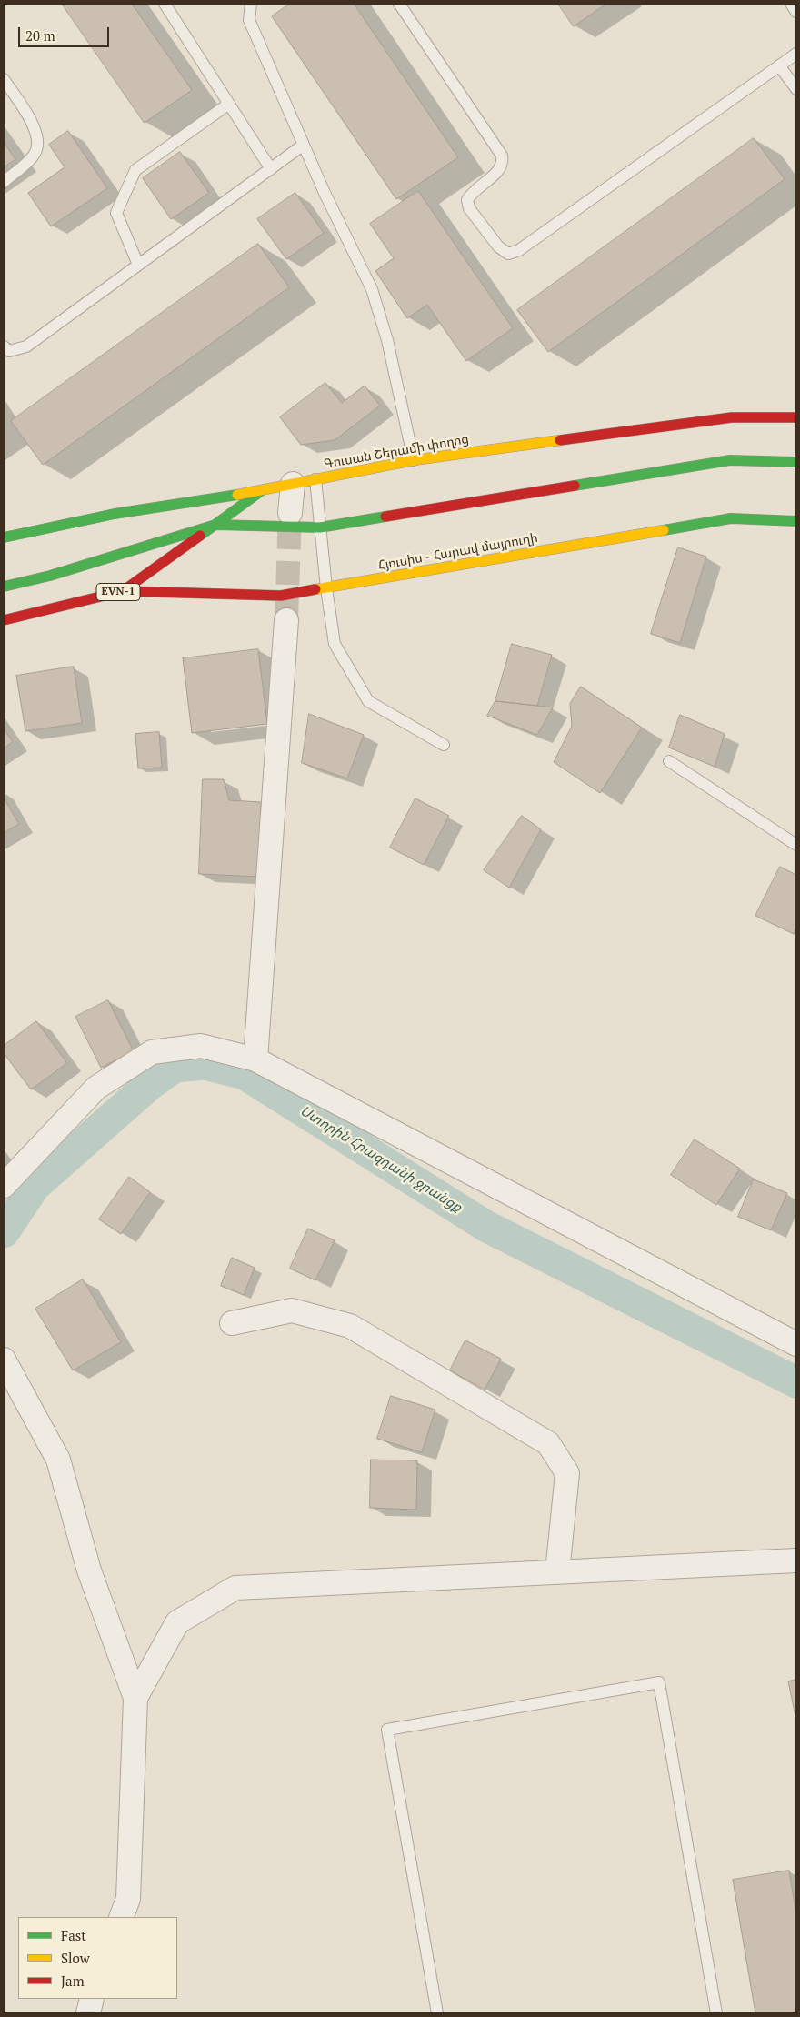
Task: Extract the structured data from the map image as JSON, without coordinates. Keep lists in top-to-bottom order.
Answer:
{
  "streets": {
    "main road": ["Գուսան Շերամի փողոց", "Հյուսիս - Հարավ մայրուղի", "EVN-1"]
  },
  "crossings": [
    ["Գուսան Շերամի փողոց", "Հյուսիս - Հարավ մայրուղի"]
  ],
  "water": ["Ստորին Հրազդանի ջրանցք"],
  "legend": ["Fast", "Slow", "Jam"],
  "scale_bar": "20 m"
}
